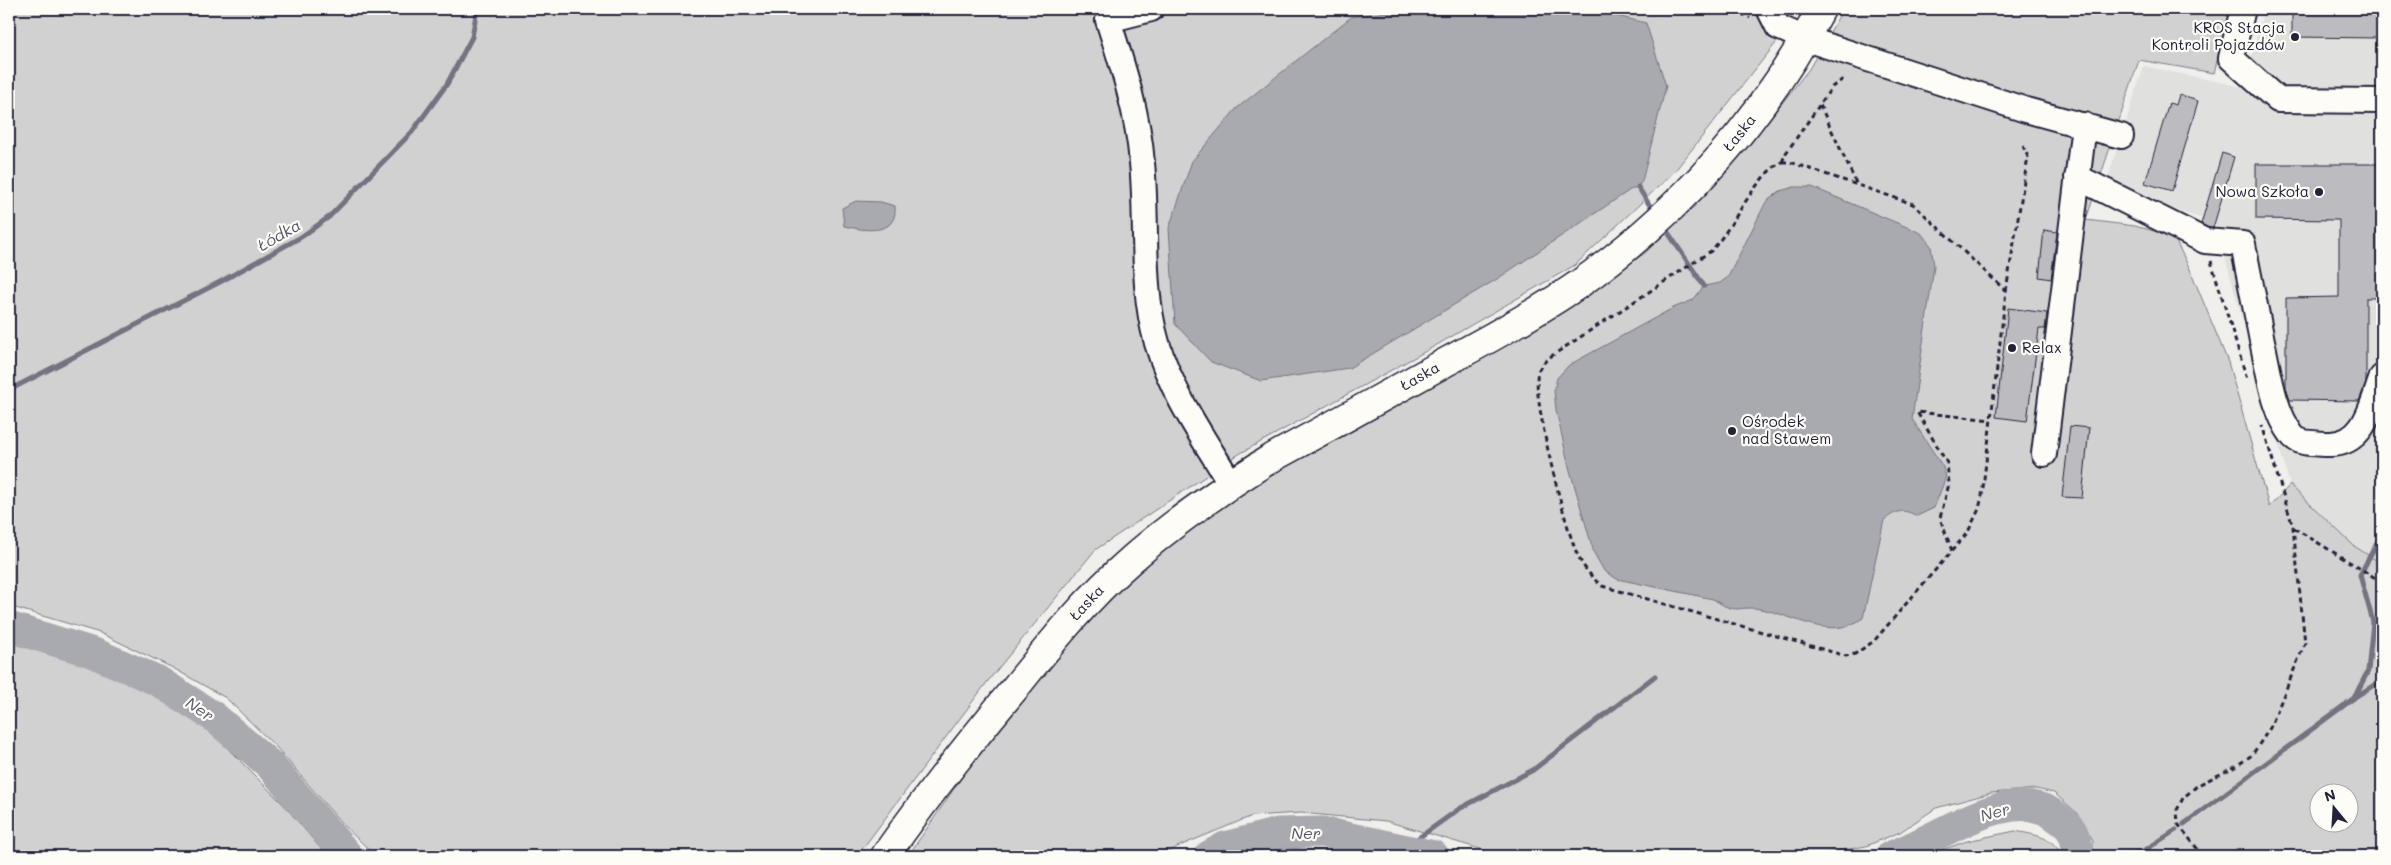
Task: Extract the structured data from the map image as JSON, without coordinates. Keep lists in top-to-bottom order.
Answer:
{
  "streets": {
    "main road": ["Łaska"]
  },
  "water": ["Łódka", "Ner"],
  "places": [
    "KROS Stacja Kontroli Pojazdów",
    "Nowa Szkoła",
    "Relax",
    "Ośrodek nad Stawem"
  ],
  "north": "top"
}
